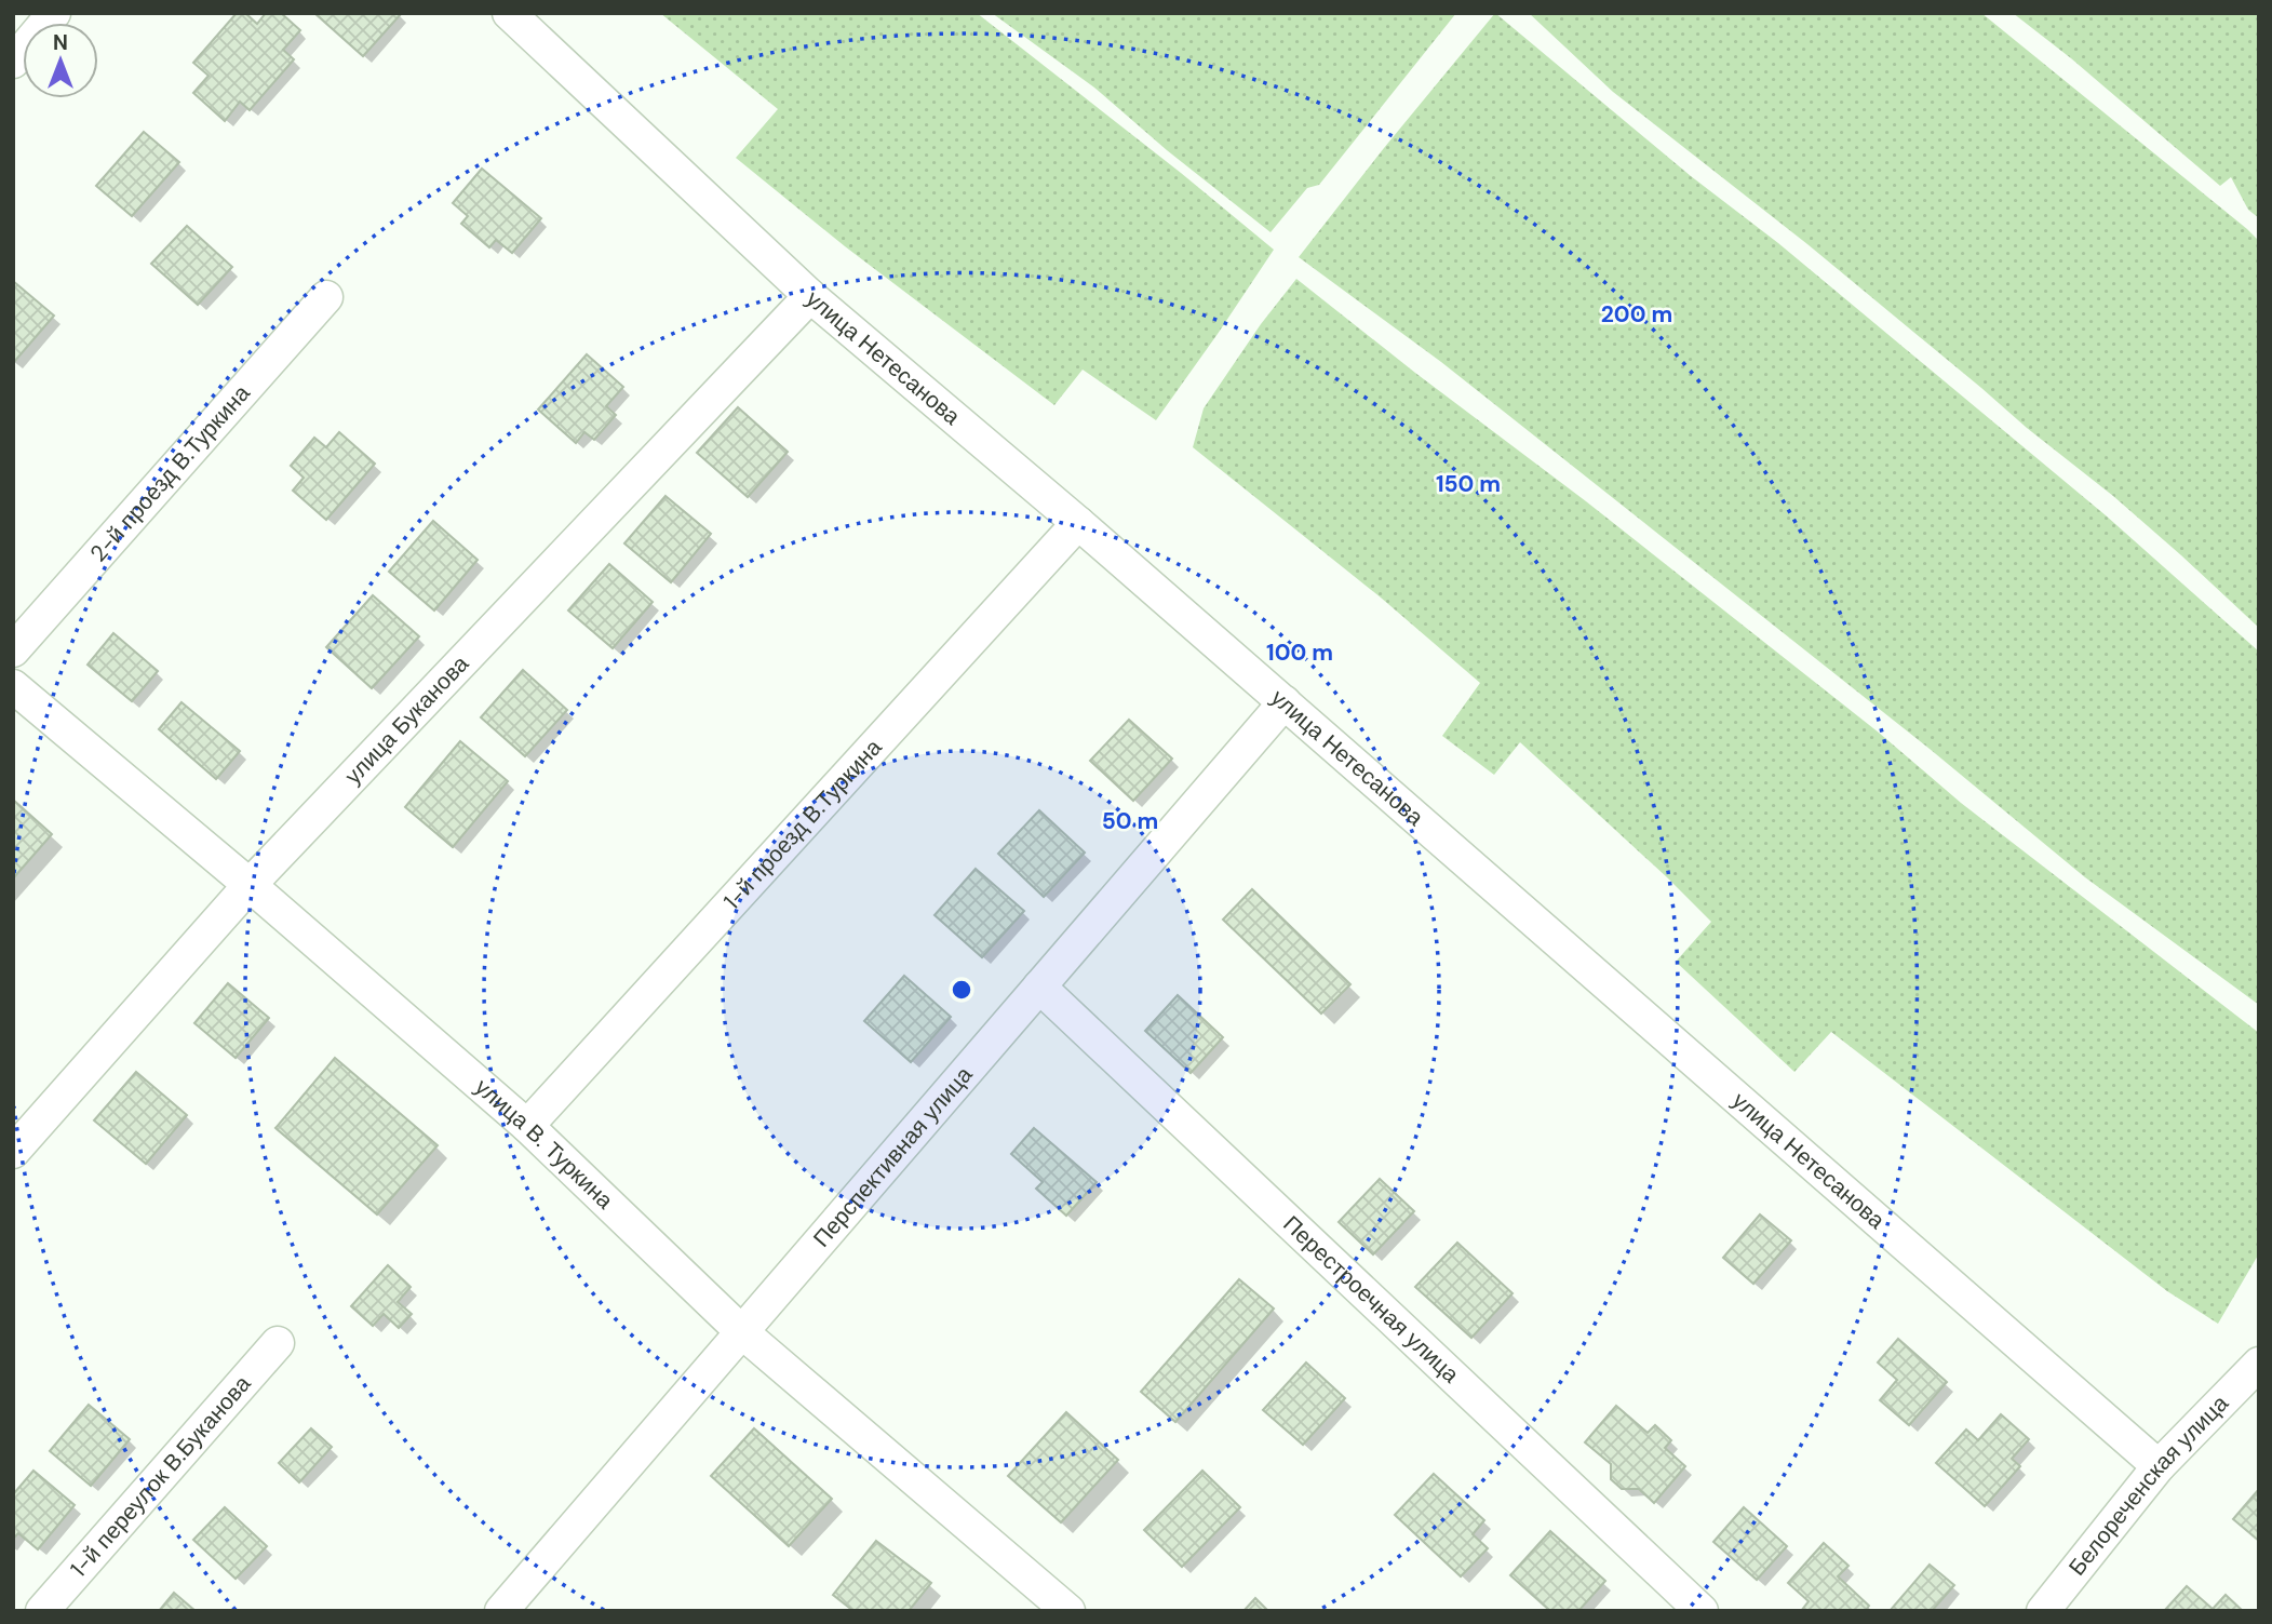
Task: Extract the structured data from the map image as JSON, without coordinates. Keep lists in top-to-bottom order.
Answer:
{
  "streets": {
    "street": [
      "улица Нетесанова",
      "2-й проезд В.Туркина",
      "улица Буканова",
      "1-й проезд В.Туркина",
      "улица В. Туркина",
      "Перспективная улица",
      "Перестроечная улица",
      "1-й переулок В.Буканова",
      "Белореченская улица"
    ]
  },
  "crossings": [
    ["улица Нетесанова", "улица Буканова"],
    ["улица Нетесанова", "1-й проезд В.Туркина"],
    ["улица Нетесанова", "Перспективная улица"],
    ["улица Нетесанова", "Белореченская улица"],
    ["улица Буканова", "улица В. Туркина"],
    ["1-й проезд В.Туркина", "улица В. Туркина"],
    ["улица В. Туркина", "Перспективная улица"],
    ["Перспективная улица", "Перестроечная улица"]
  ],
  "north": "top",
  "rings": [
    "200 m",
    "150 m",
    "100 m",
    "50 m"
  ]
}
